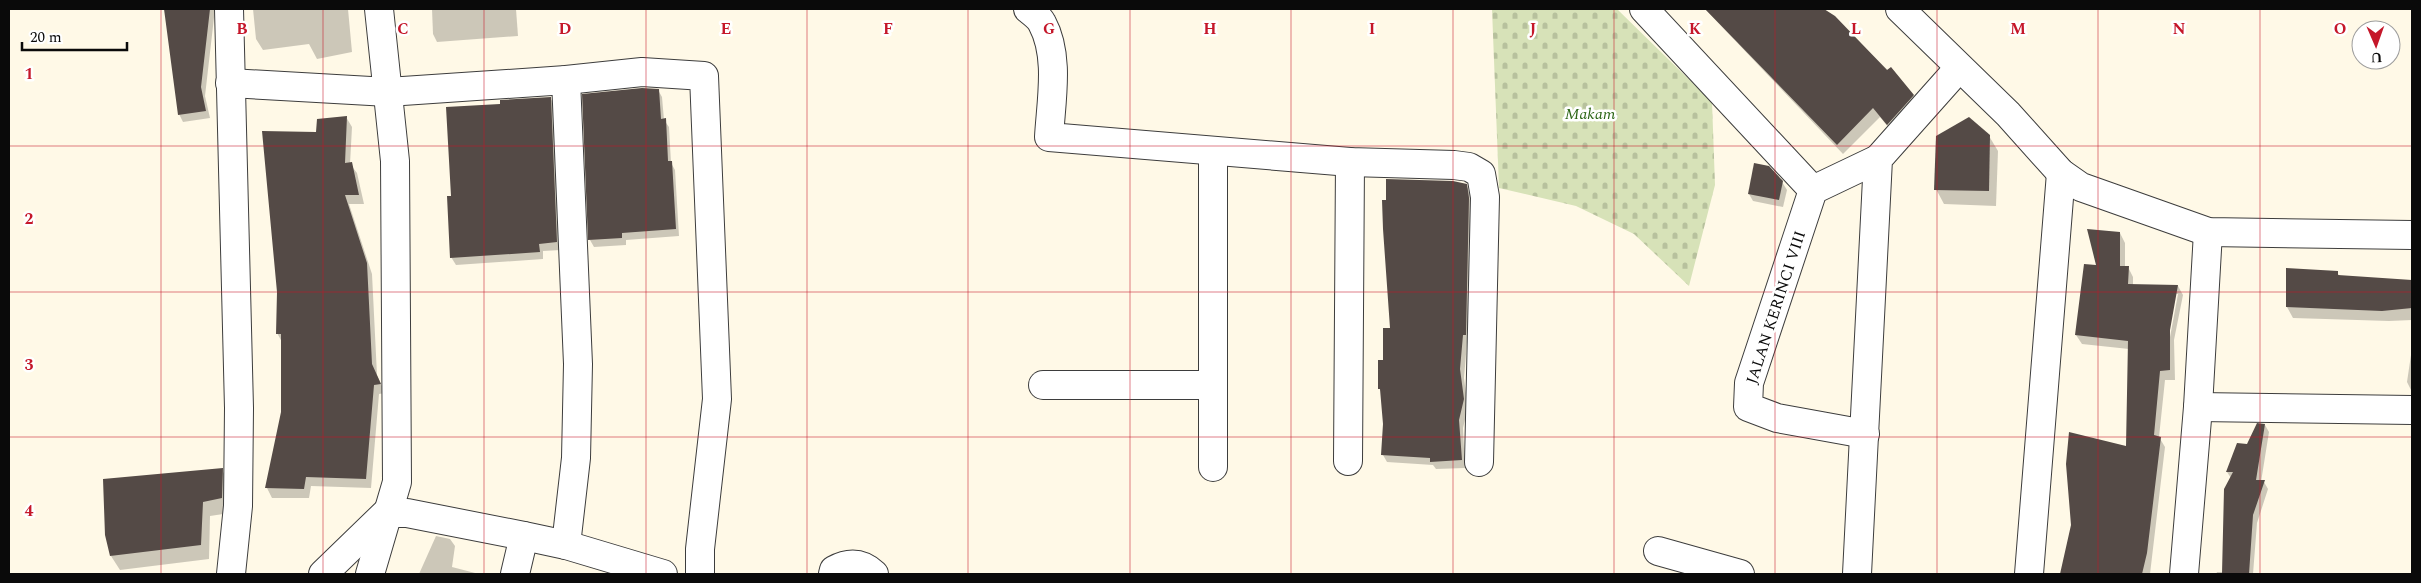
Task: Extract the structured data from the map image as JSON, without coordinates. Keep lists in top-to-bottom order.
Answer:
{
  "streets": {
    "street": ["JALAN KERINCI VIII"]
  },
  "parks": ["Makam"],
  "scale_bar": "20 m",
  "north": "bottom",
  "grid": {
    "columns": [
      "B",
      "C",
      "D",
      "E",
      "F",
      "G",
      "H",
      "I",
      "J",
      "K",
      "L",
      "M",
      "N",
      "O"
    ],
    "rows": [
      "1",
      "2",
      "3",
      "4"
    ]
  }
}
